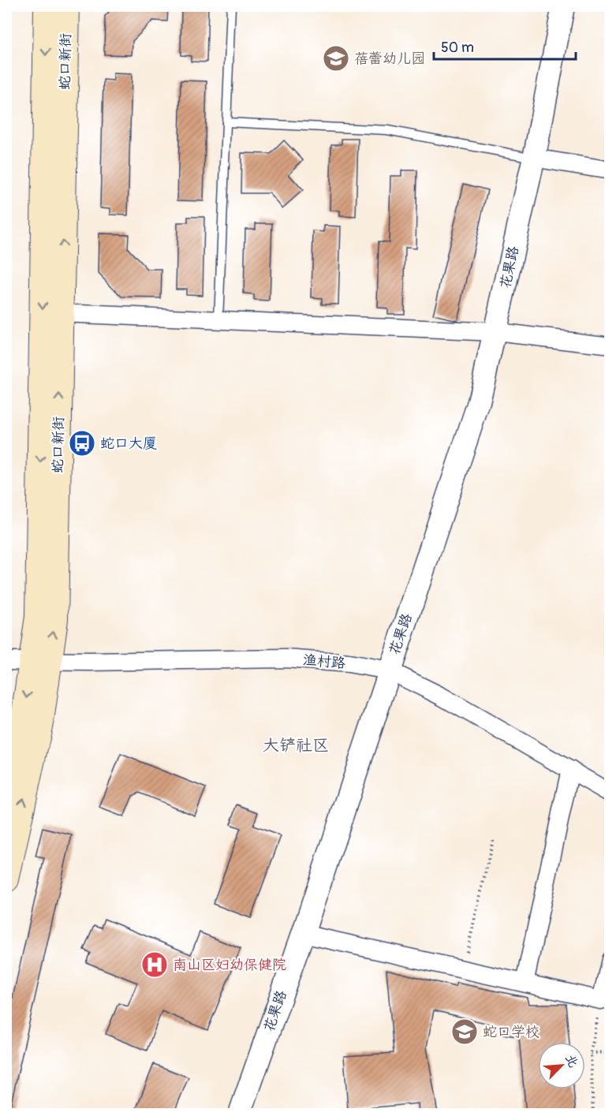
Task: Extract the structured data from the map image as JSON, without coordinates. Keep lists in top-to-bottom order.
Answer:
{
  "streets": {
    "main road": ["蛇口新街"],
    "street": ["花果路", "渔村路"]
  },
  "crossings": [
    ["蛇口新街", "渔村路"],
    ["花果路", "渔村路"]
  ],
  "districts": ["大铲社区"],
  "places": {
    "school or university": ["蓓蕾幼儿园", "蛇口学校"],
    "bus stop": ["蛇口大厦"],
    "hospital": ["南山区妇幼保健院"]
  },
  "scale_bar": "50 m",
  "north": "top right"
}
